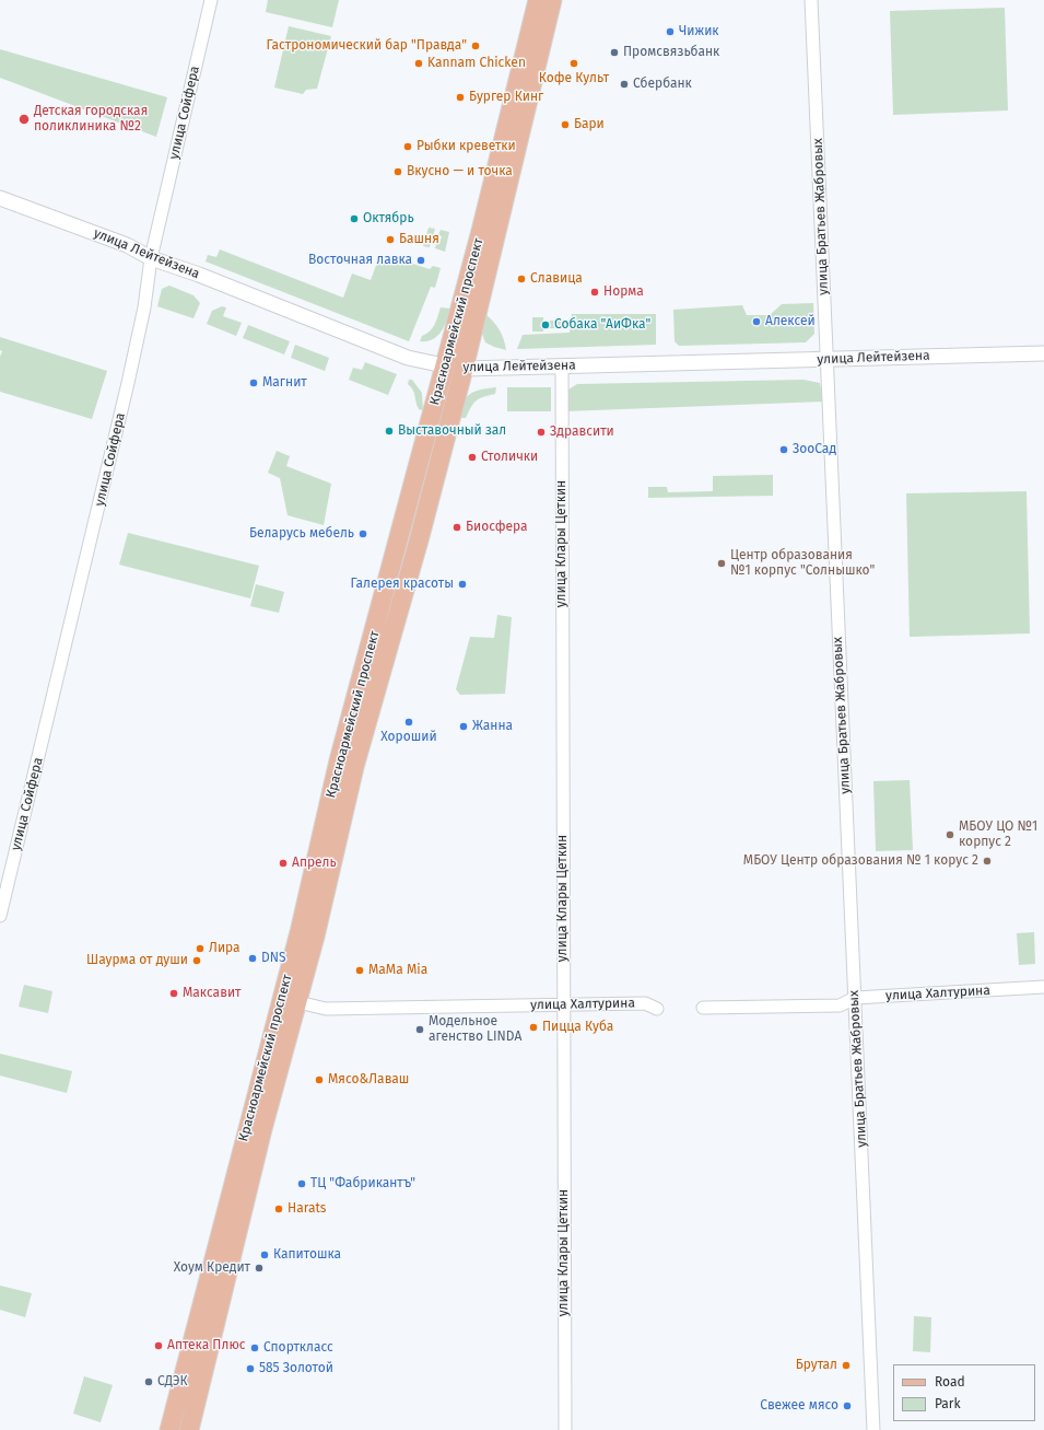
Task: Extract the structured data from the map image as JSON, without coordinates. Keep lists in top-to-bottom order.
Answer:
{
  "streets": {
    "main road": ["улица Лейтейзена", "Красноармейский проспект"],
    "street": [
      "улица Сойфера",
      "улица Братьев Жабровых",
      "улица Клары Цеткин",
      "улица Халтурина"
    ]
  },
  "crossings": [
    ["улица Сойфера", "улица Лейтейзена"],
    ["улица Братьев Жабровых", "улица Лейтейзена"],
    ["улица Братьев Жабровых", "улица Халтурина"],
    ["улица Лейтейзена", "Красноармейский проспект"],
    ["улица Лейтейзена", "улица Клары Цеткин"],
    ["Красноармейский проспект", "улица Халтурина"],
    ["улица Клары Цеткин", "улица Халтурина"]
  ],
  "places": [
    "Чижик",
    "Гастрономический бар \"Правда\"",
    "Промсвязьбанк",
    "Kannam Chicken",
    "Кофе Культ",
    "Сбербанк",
    "Бургер Кинг",
    "Детская городская поликлиника №2",
    "Бари",
    "Рыбки креветки",
    "Вкусно — и точка",
    "Октябрь",
    "Башня",
    "Восточная лавка",
    "Славица",
    "Норма",
    "Алексей",
    "Собака \"АиФка\"",
    "Магнит",
    "Выставочный зал",
    "Здравсити",
    "ЗооСад",
    "Столички",
    "Биосфера",
    "Беларусь мебель",
    "Центр образования №1 корпус \"Солнышко\"",
    "Галерея красоты",
    "Хороший",
    "Жанна",
    "МБОУ ЦО №1 корпус 2",
    "МБОУ Центр образования № 1 корус 2",
    "Апрель",
    "Лира",
    "DNS",
    "Шаурма от души",
    "MaMa Mia",
    "Максавит",
    "Пицца Куба",
    "Модельное агенство LINDA",
    "Мясо&Лаваш",
    "ТЦ \"Фабрикантъ\"",
    "Harats",
    "Капитошка",
    "Хоум Кредит",
    "Аптека Плюс",
    "Спорткласс",
    "Брутал",
    "585 Золотой",
    "СДЭК",
    "Свежее мясо"
  ],
  "legend": ["Road", "Park"]
}
